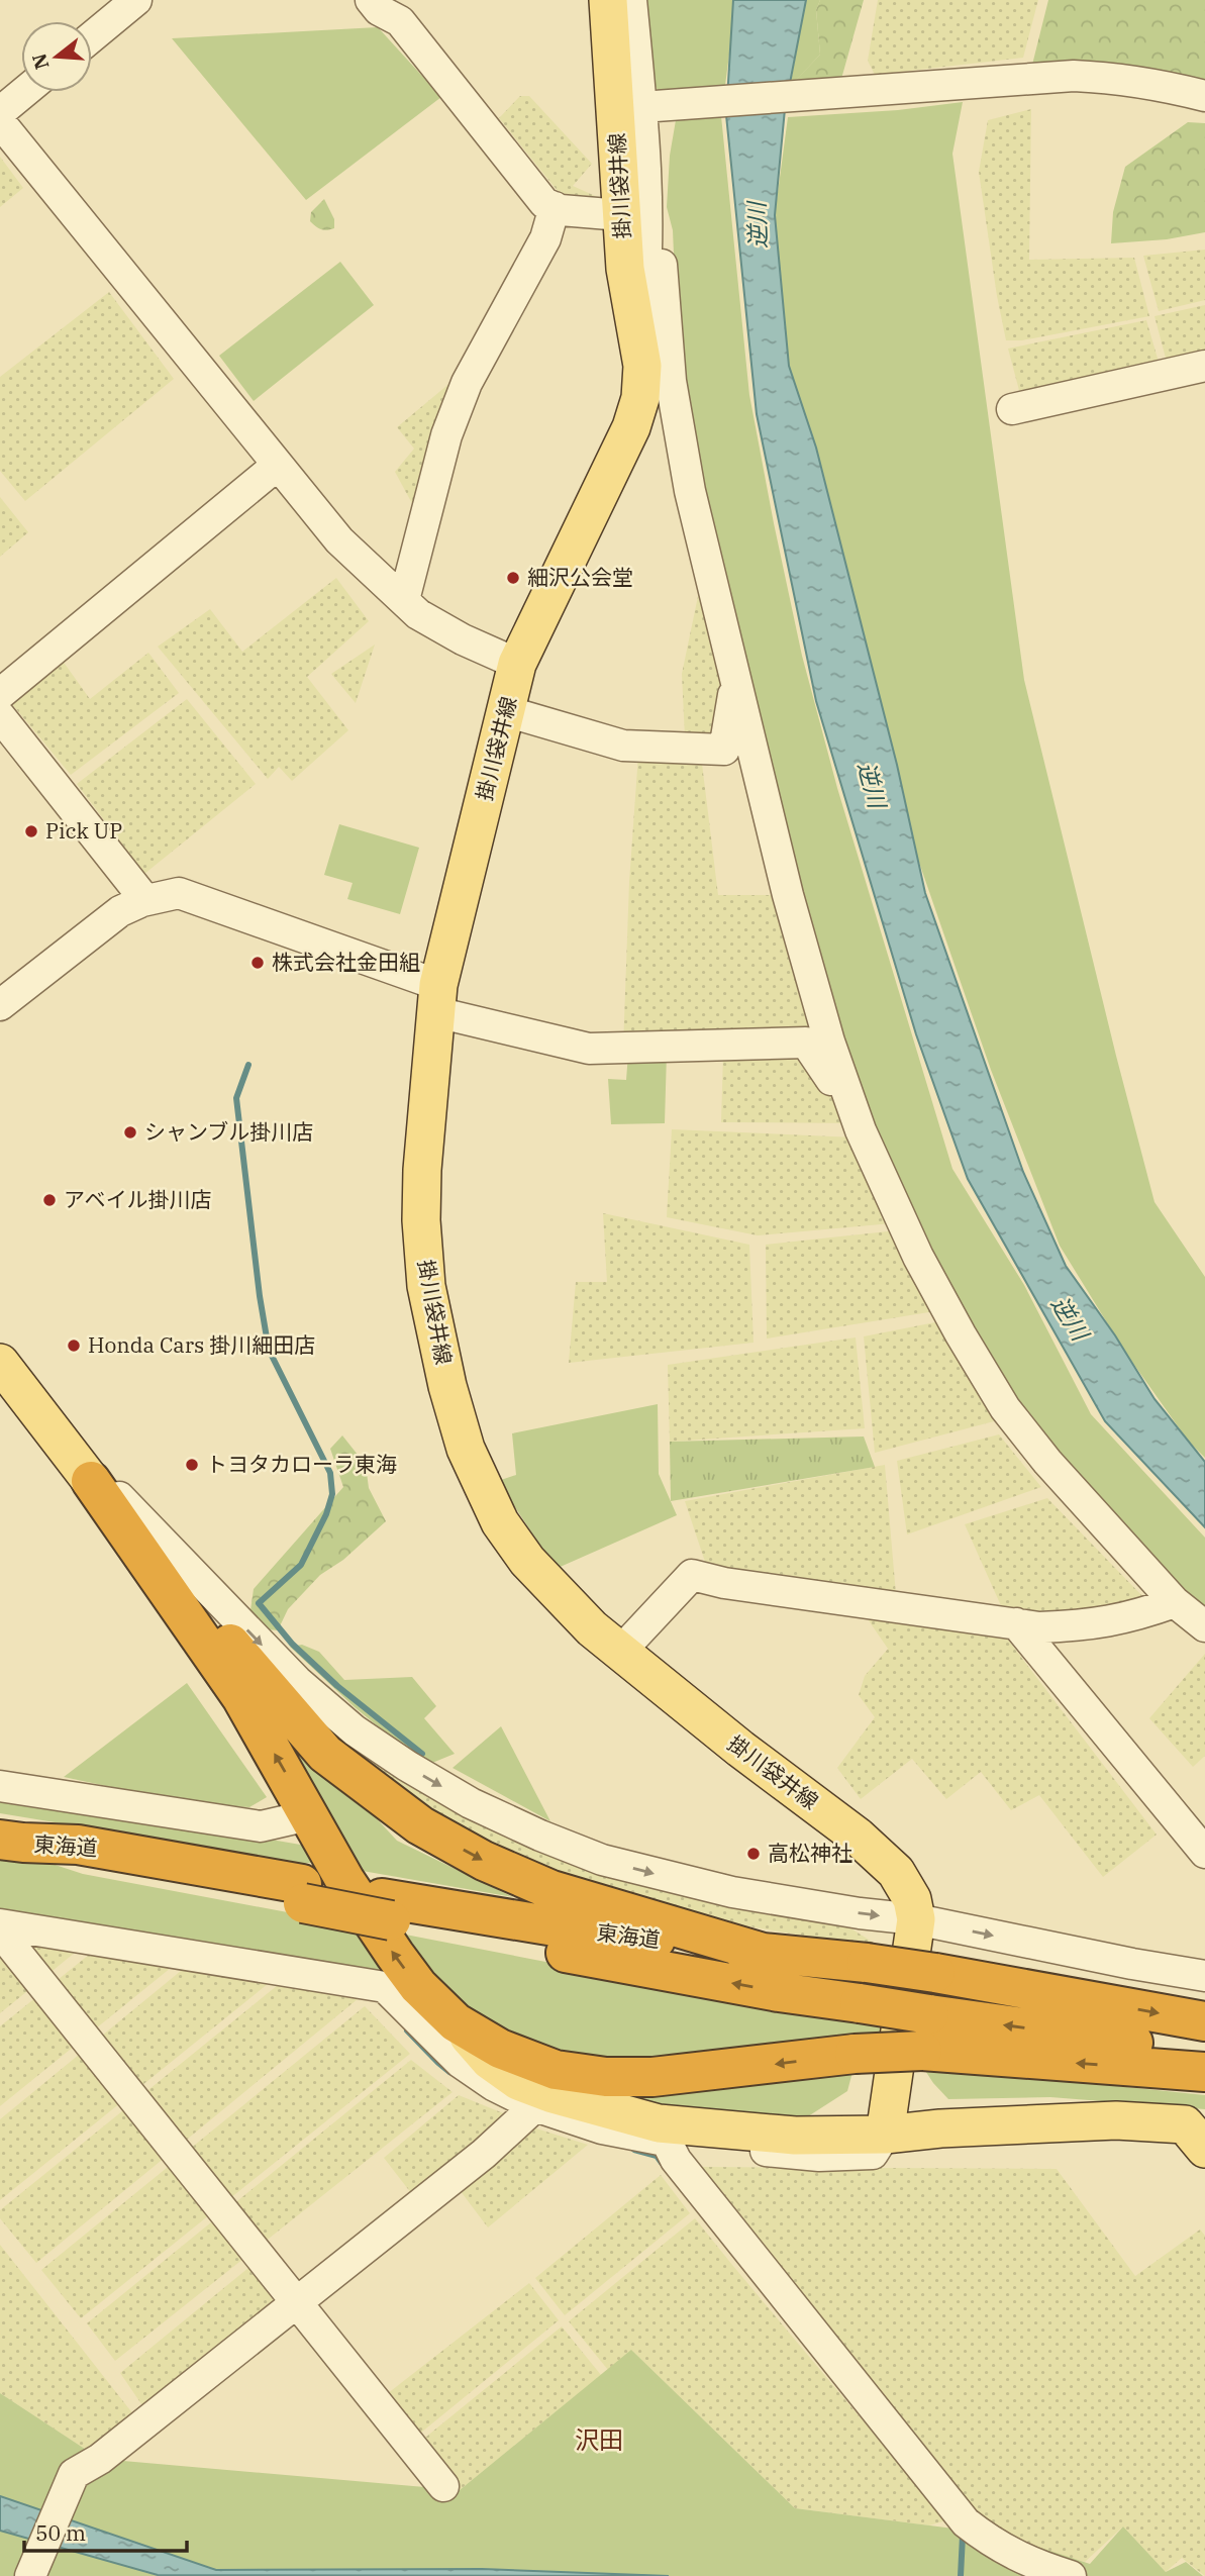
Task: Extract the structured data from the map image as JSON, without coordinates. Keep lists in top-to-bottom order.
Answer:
{
  "streets": {
    "highway": ["東海道"],
    "main road": ["掛川袋井線"]
  },
  "districts": ["沢田"],
  "water": ["逆川"],
  "places": [
    "細沢公会堂",
    "Pick UP",
    "株式会社金田組",
    "シャンブル掛川店",
    "アベイル掛川店",
    "Honda Cars 掛川細田店",
    "トヨタカローラ東海",
    "高松神社"
  ],
  "scale_bar": "50 m",
  "north": "left"
}
